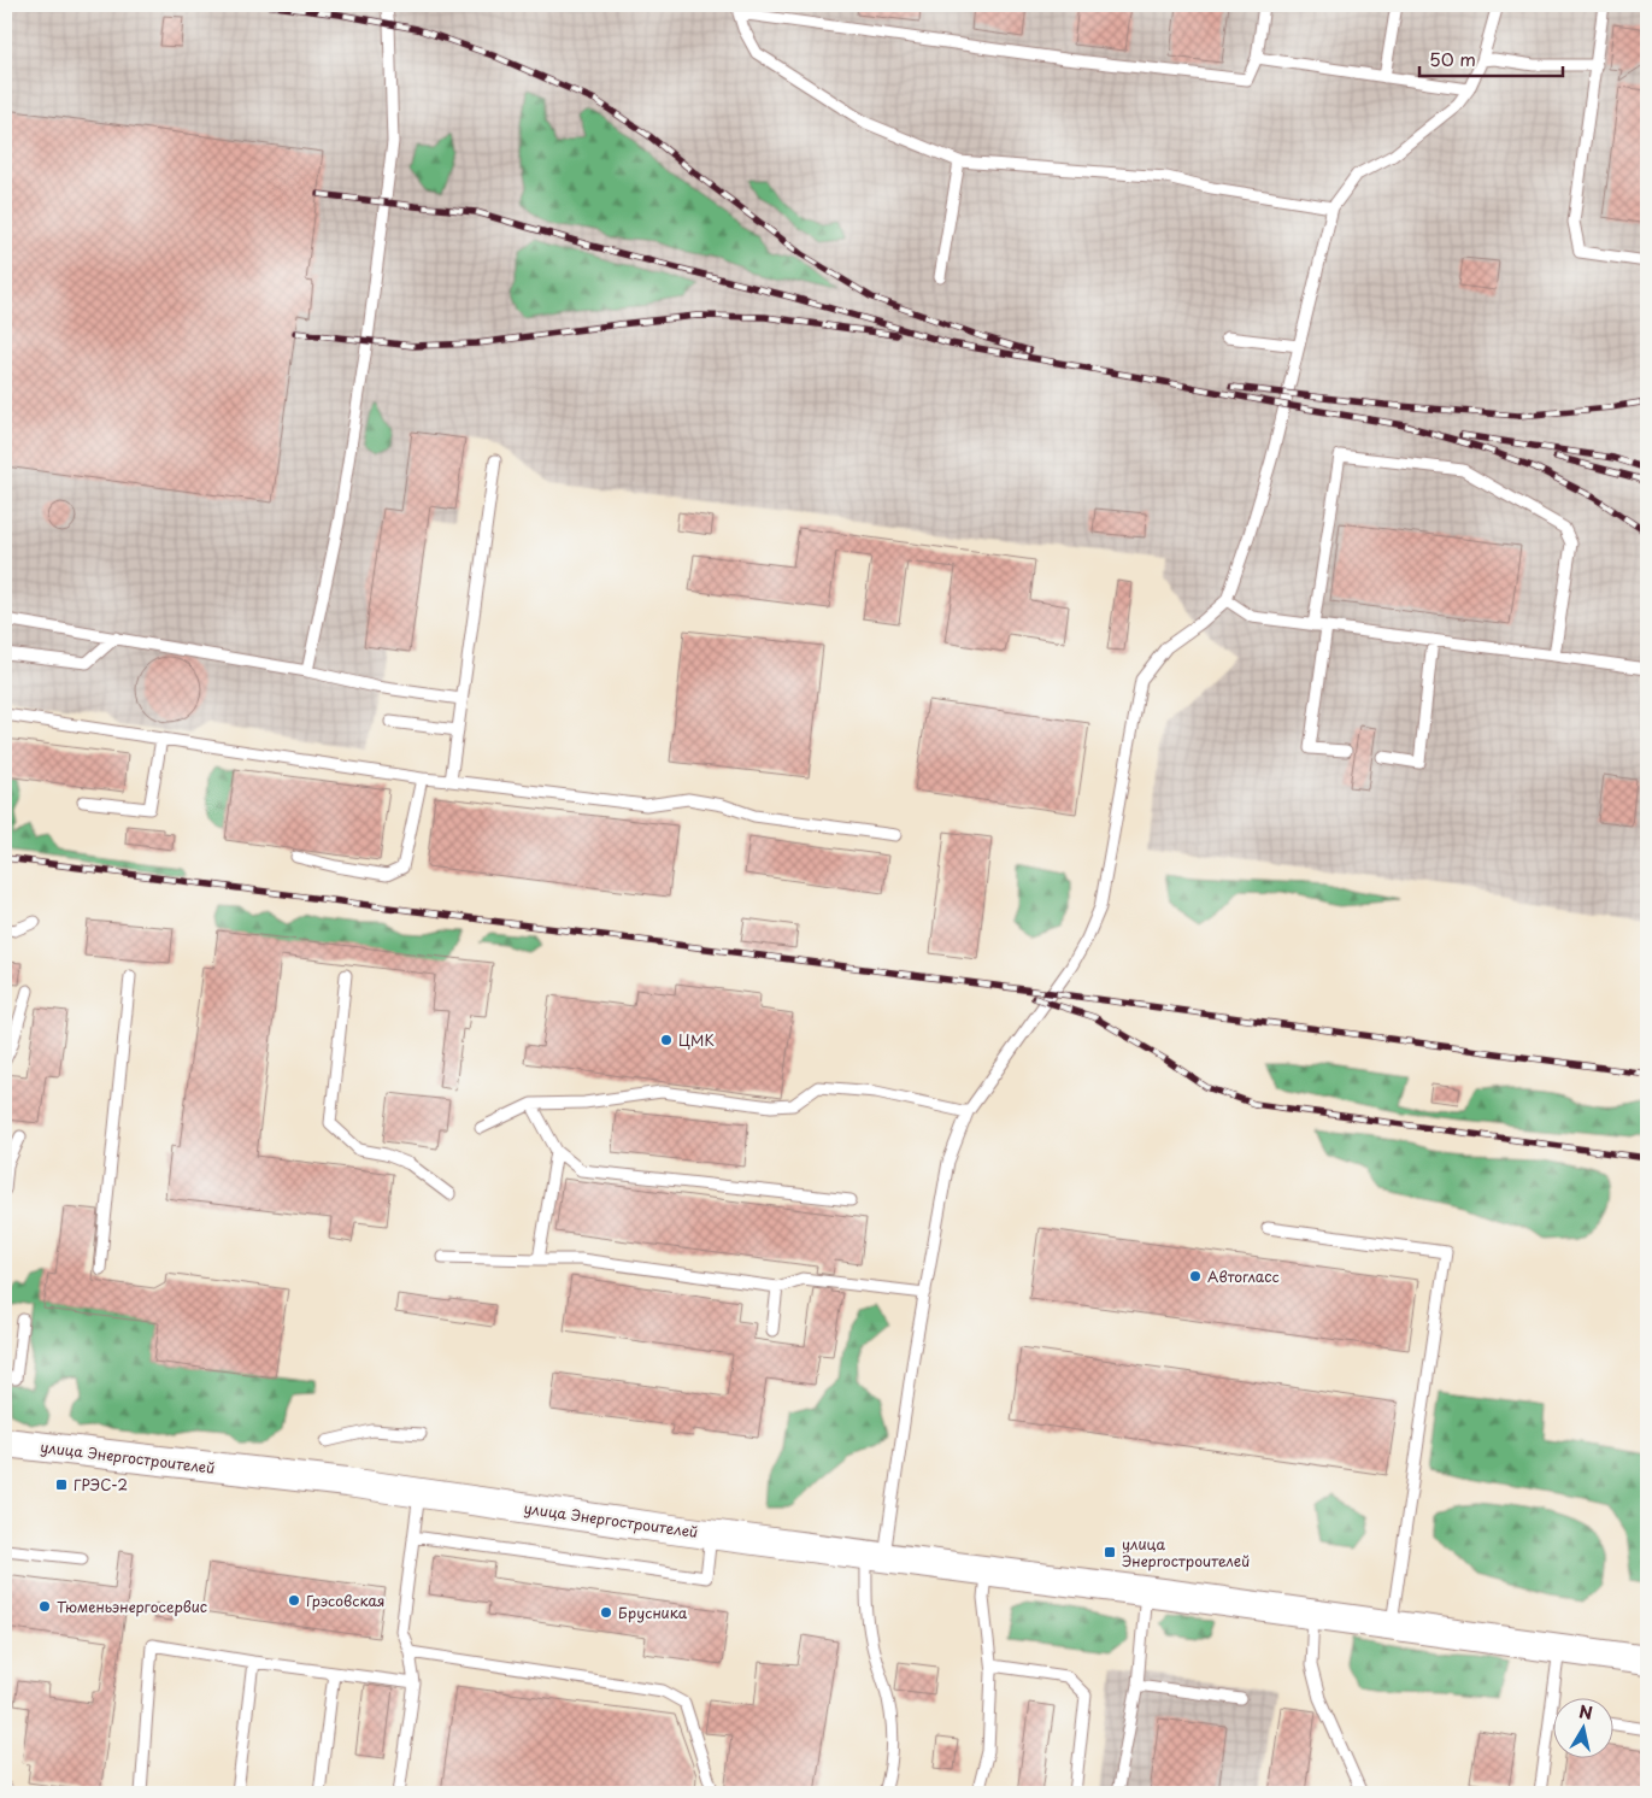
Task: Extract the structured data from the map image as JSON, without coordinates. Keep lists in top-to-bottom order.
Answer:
{
  "streets": {
    "main road": ["улица Энергостроителей"]
  },
  "places": {
    "other": [
      "ЦМК",
      "Автогласс",
      "Грэсовская",
      "Тюменьэнергосервис",
      "Брусника"
    ],
    "transit": ["ГРЭС-2", "улица Энергостроителей"]
  },
  "scale_bar": "50 m",
  "north": "top"
}
